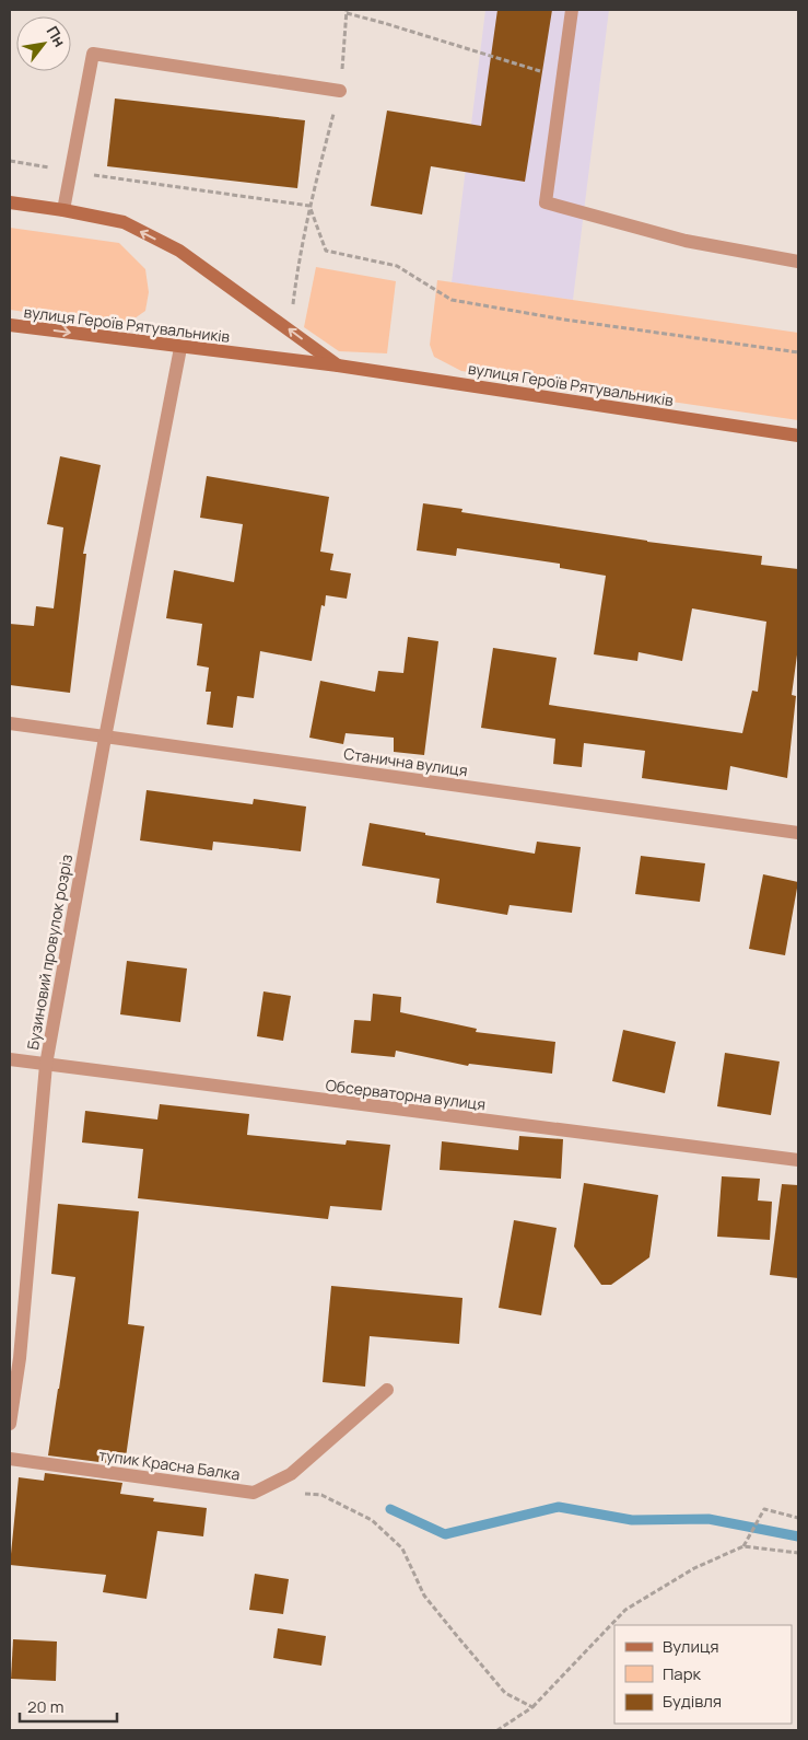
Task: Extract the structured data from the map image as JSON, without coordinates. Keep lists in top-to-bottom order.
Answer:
{
  "streets": {
    "main road": ["вулиця Героїв Рятувальників"],
    "street": [
      "Станична вулиця",
      "Бузиновий провулок розріз",
      "Обсерваторна вулиця",
      "тупик Красна Балка"
    ]
  },
  "crossings": [
    ["вулиця Героїв Рятувальників", "Бузиновий провулок розріз"],
    ["Станична вулиця", "Бузиновий провулок розріз"],
    ["Бузиновий провулок розріз", "Обсерваторна вулиця"]
  ],
  "legend": ["Вулиця", "Парк", "Будівля"],
  "scale_bar": "20 m",
  "north": "top right"
}
